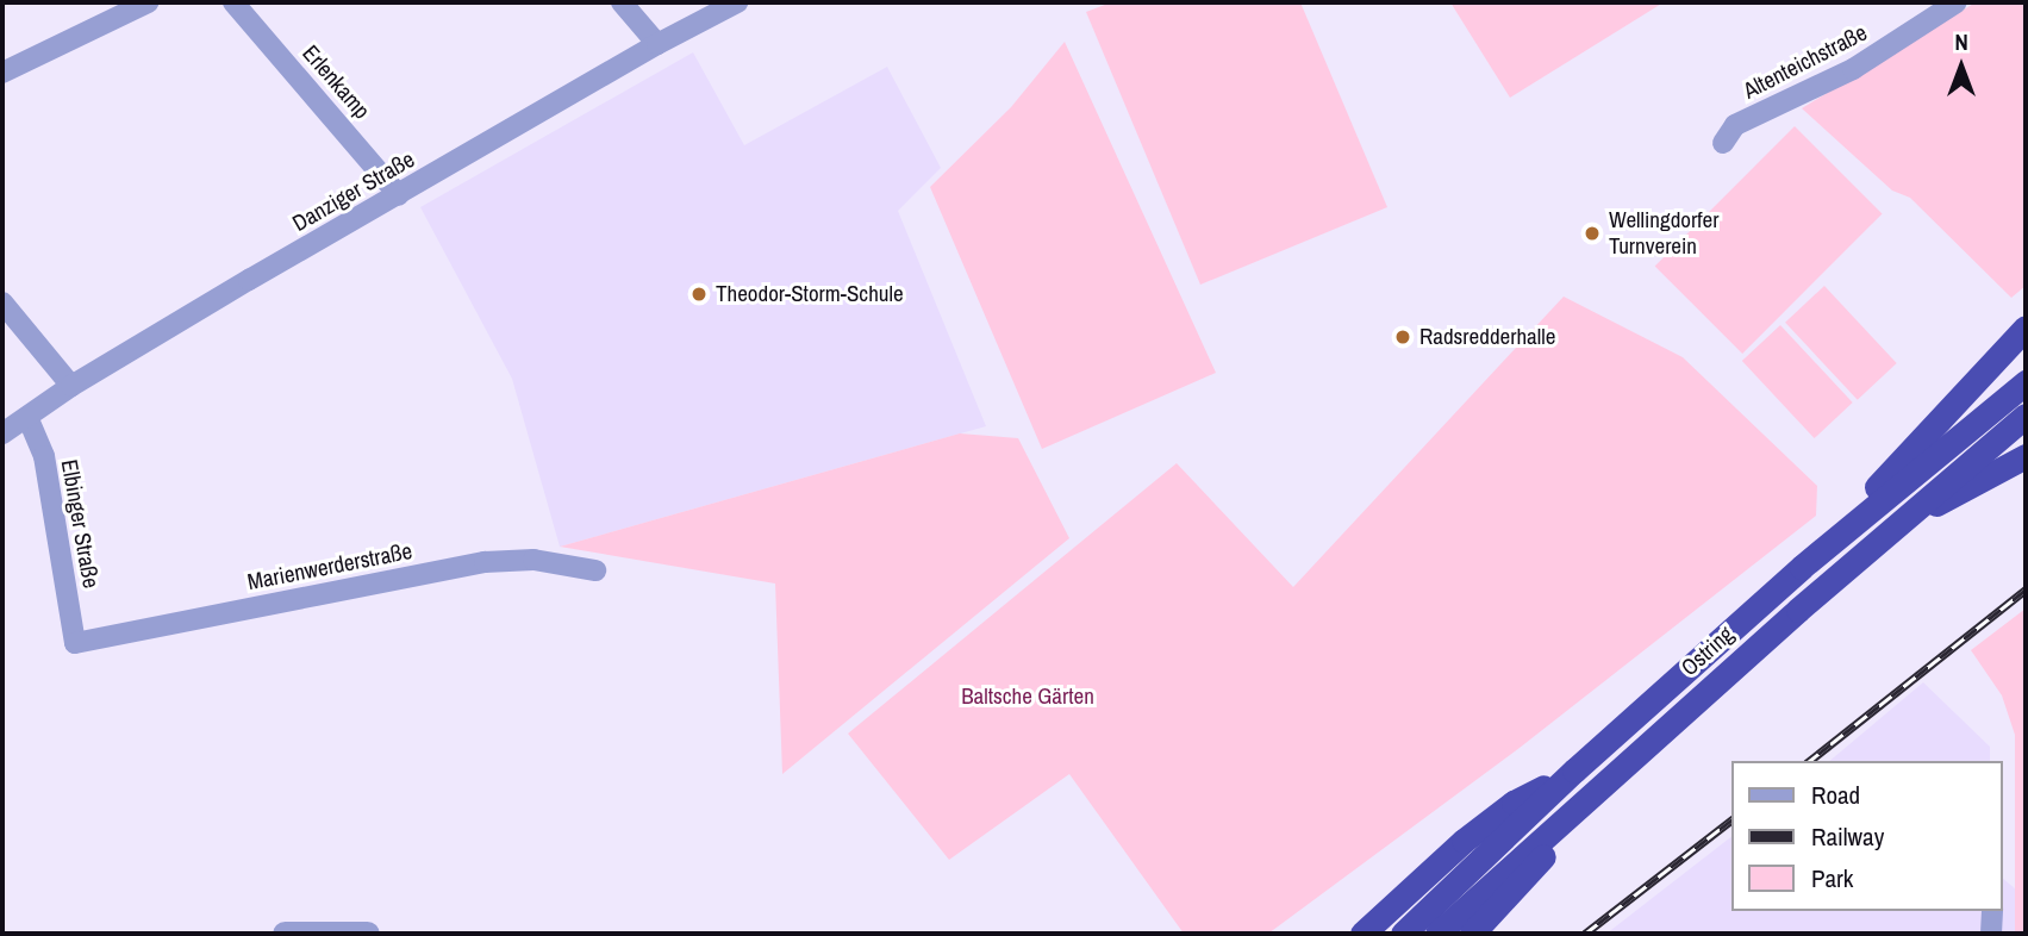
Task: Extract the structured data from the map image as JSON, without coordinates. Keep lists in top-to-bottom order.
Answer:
{
  "streets": {
    "highway": ["Ostring"],
    "street": [
      "Altenteichstraße",
      "Erlenkamp",
      "Danziger Straße",
      "Elbinger Straße",
      "Marienwerderstraße"
    ]
  },
  "crossings": [
    ["Erlenkamp", "Danziger Straße"],
    ["Danziger Straße", "Elbinger Straße"],
    ["Elbinger Straße", "Marienwerderstraße"]
  ],
  "parks": ["Baltsche Gärten"],
  "places": ["Wellingdorfer Turnverein", "Theodor-Storm-Schule", "Radsredderhalle"],
  "legend": ["Road", "Railway", "Park"],
  "north": "top"
}
